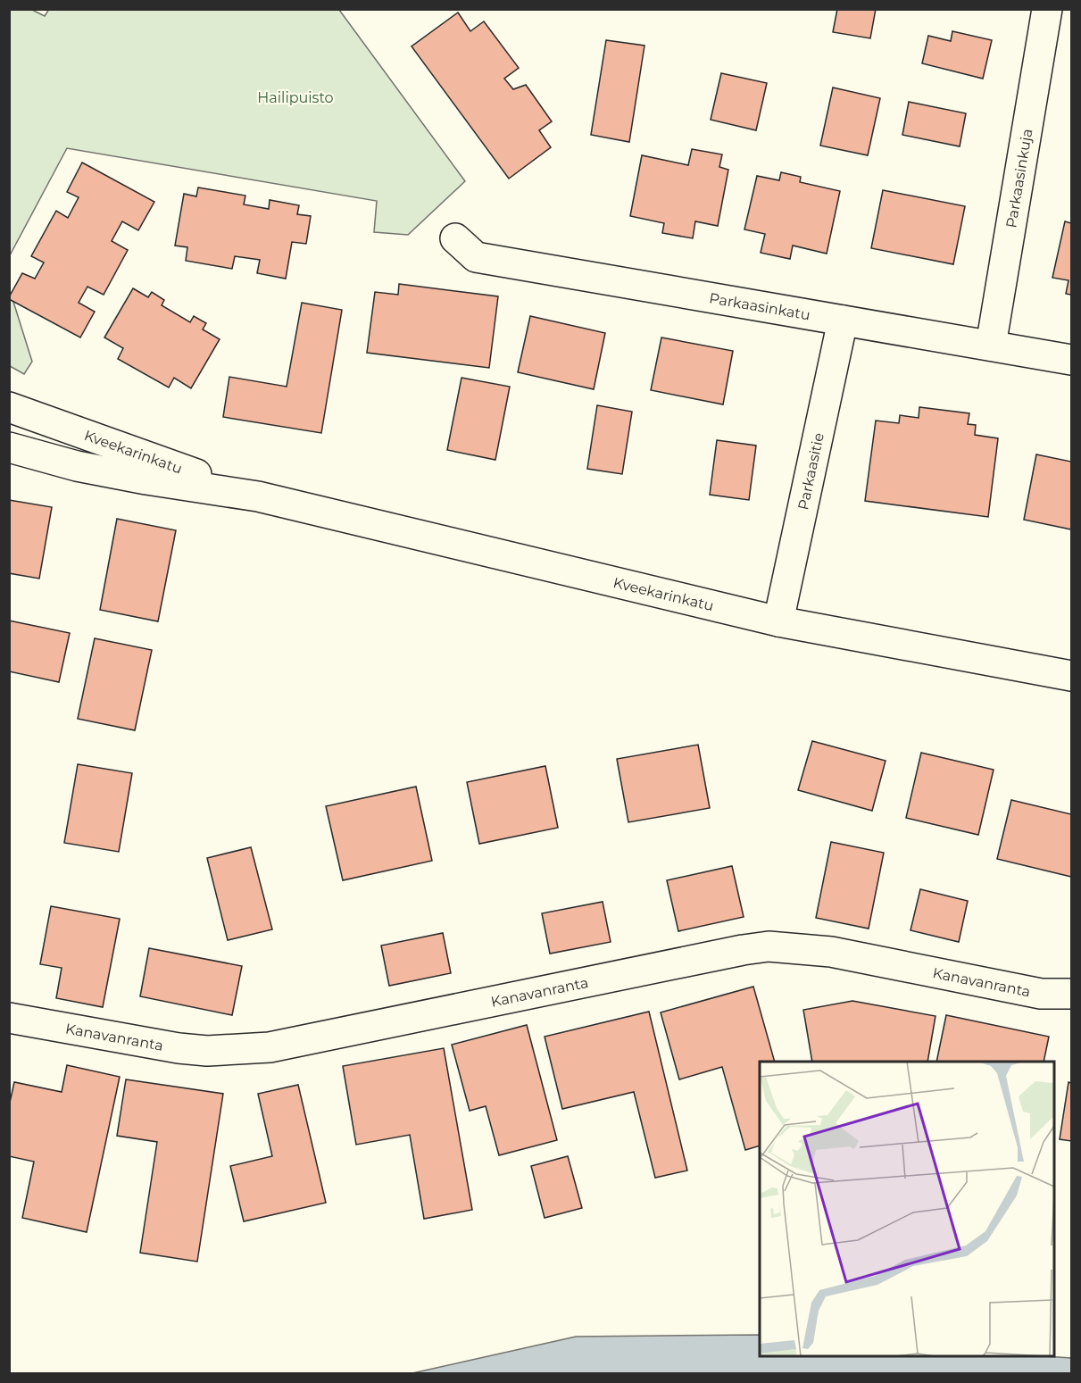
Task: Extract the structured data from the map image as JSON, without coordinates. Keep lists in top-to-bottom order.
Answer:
{
  "streets": {
    "street": [
      "Parkaasinkuja",
      "Parkaasinkatu",
      "Kveekarinkatu",
      "Parkaasitie",
      "Kanavanranta"
    ]
  },
  "crossings": [
    ["Parkaasinkuja", "Parkaasinkatu"],
    ["Parkaasinkatu", "Parkaasitie"],
    ["Kveekarinkatu", "Parkaasitie"]
  ],
  "parks": ["Hailipuisto"]
}
